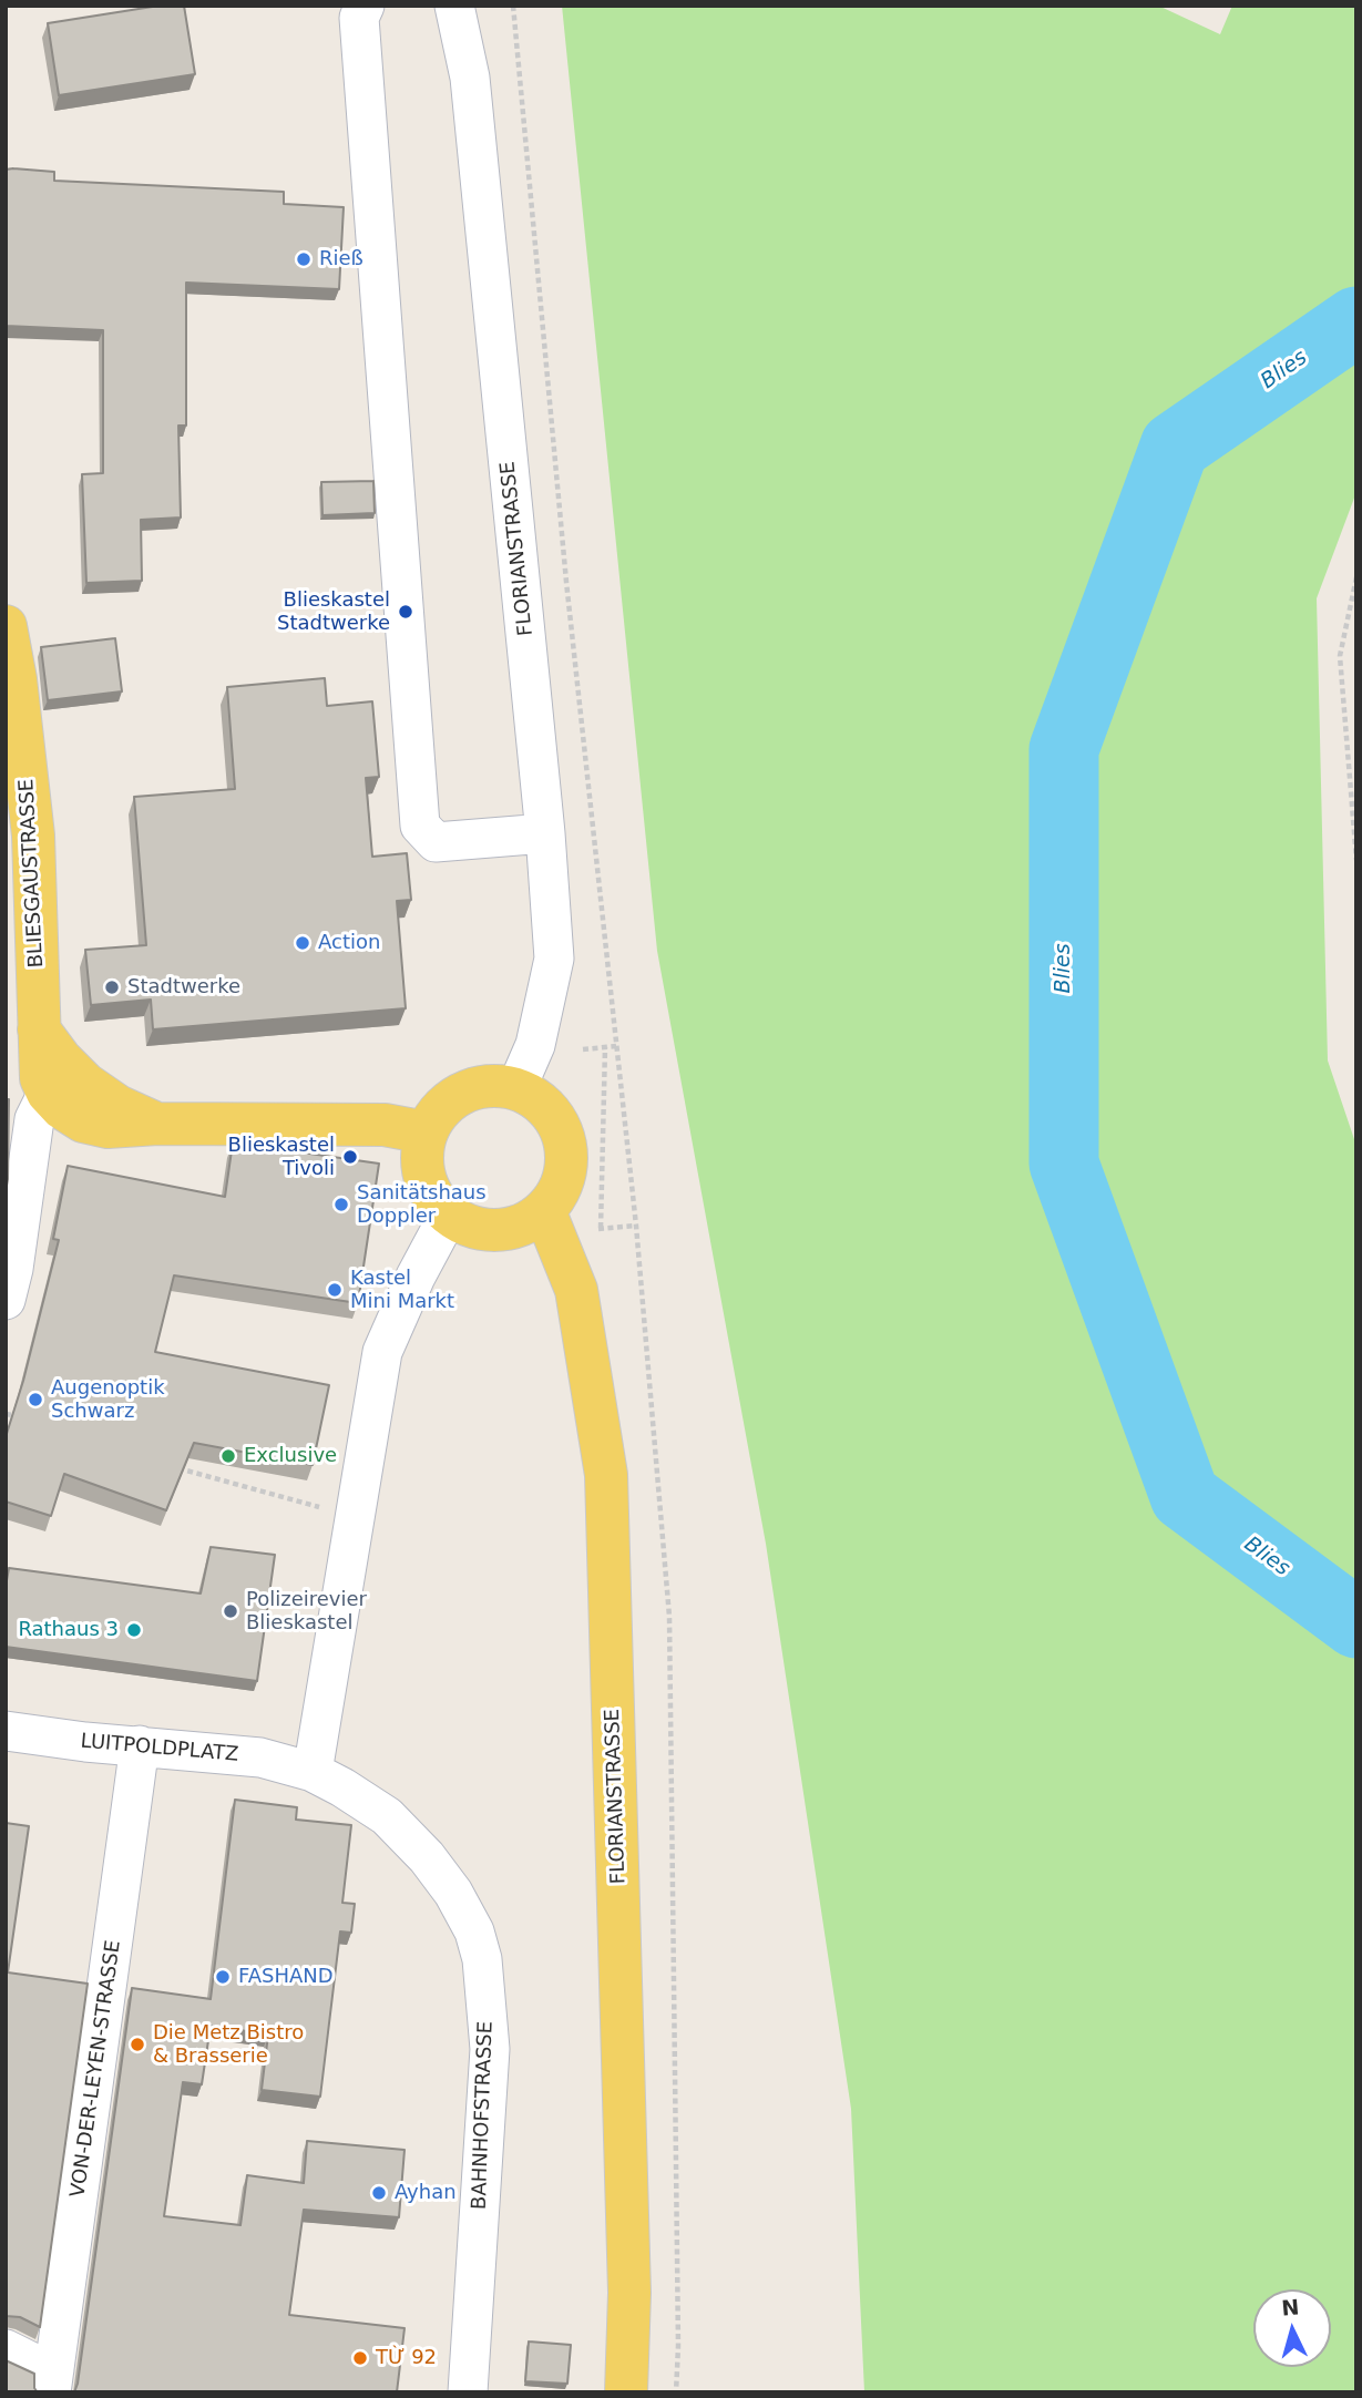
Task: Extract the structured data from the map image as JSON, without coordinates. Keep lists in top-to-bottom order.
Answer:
{
  "streets": {
    "main road": ["FLORIANSTRASSE", "BLIESGAUSTRASSE"],
    "street": ["LUITPOLDPLATZ", "VON-DER-LEYEN-STRASSE", "BAHNHOFSTRASSE"]
  },
  "crossings": [
    ["LUITPOLDPLATZ", "VON-DER-LEYEN-STRASSE"],
    ["LUITPOLDPLATZ", "BAHNHOFSTRASSE"]
  ],
  "water": ["Blies"],
  "places": [
    "Rieß",
    "Blieskastel Stadtwerke",
    "Action",
    "Stadtwerke",
    "Blieskastel Tivoli",
    "Sanitätshaus Doppler",
    "Kastel Mini Markt",
    "Augenoptik Schwarz",
    "Exclusive",
    "Polizeirevier Blieskastel",
    "Rathaus 3",
    "FASHAND",
    "Die Metz Bistro & Brasserie",
    "Ayhan",
    "TỪ 92"
  ],
  "north": "top"
}
